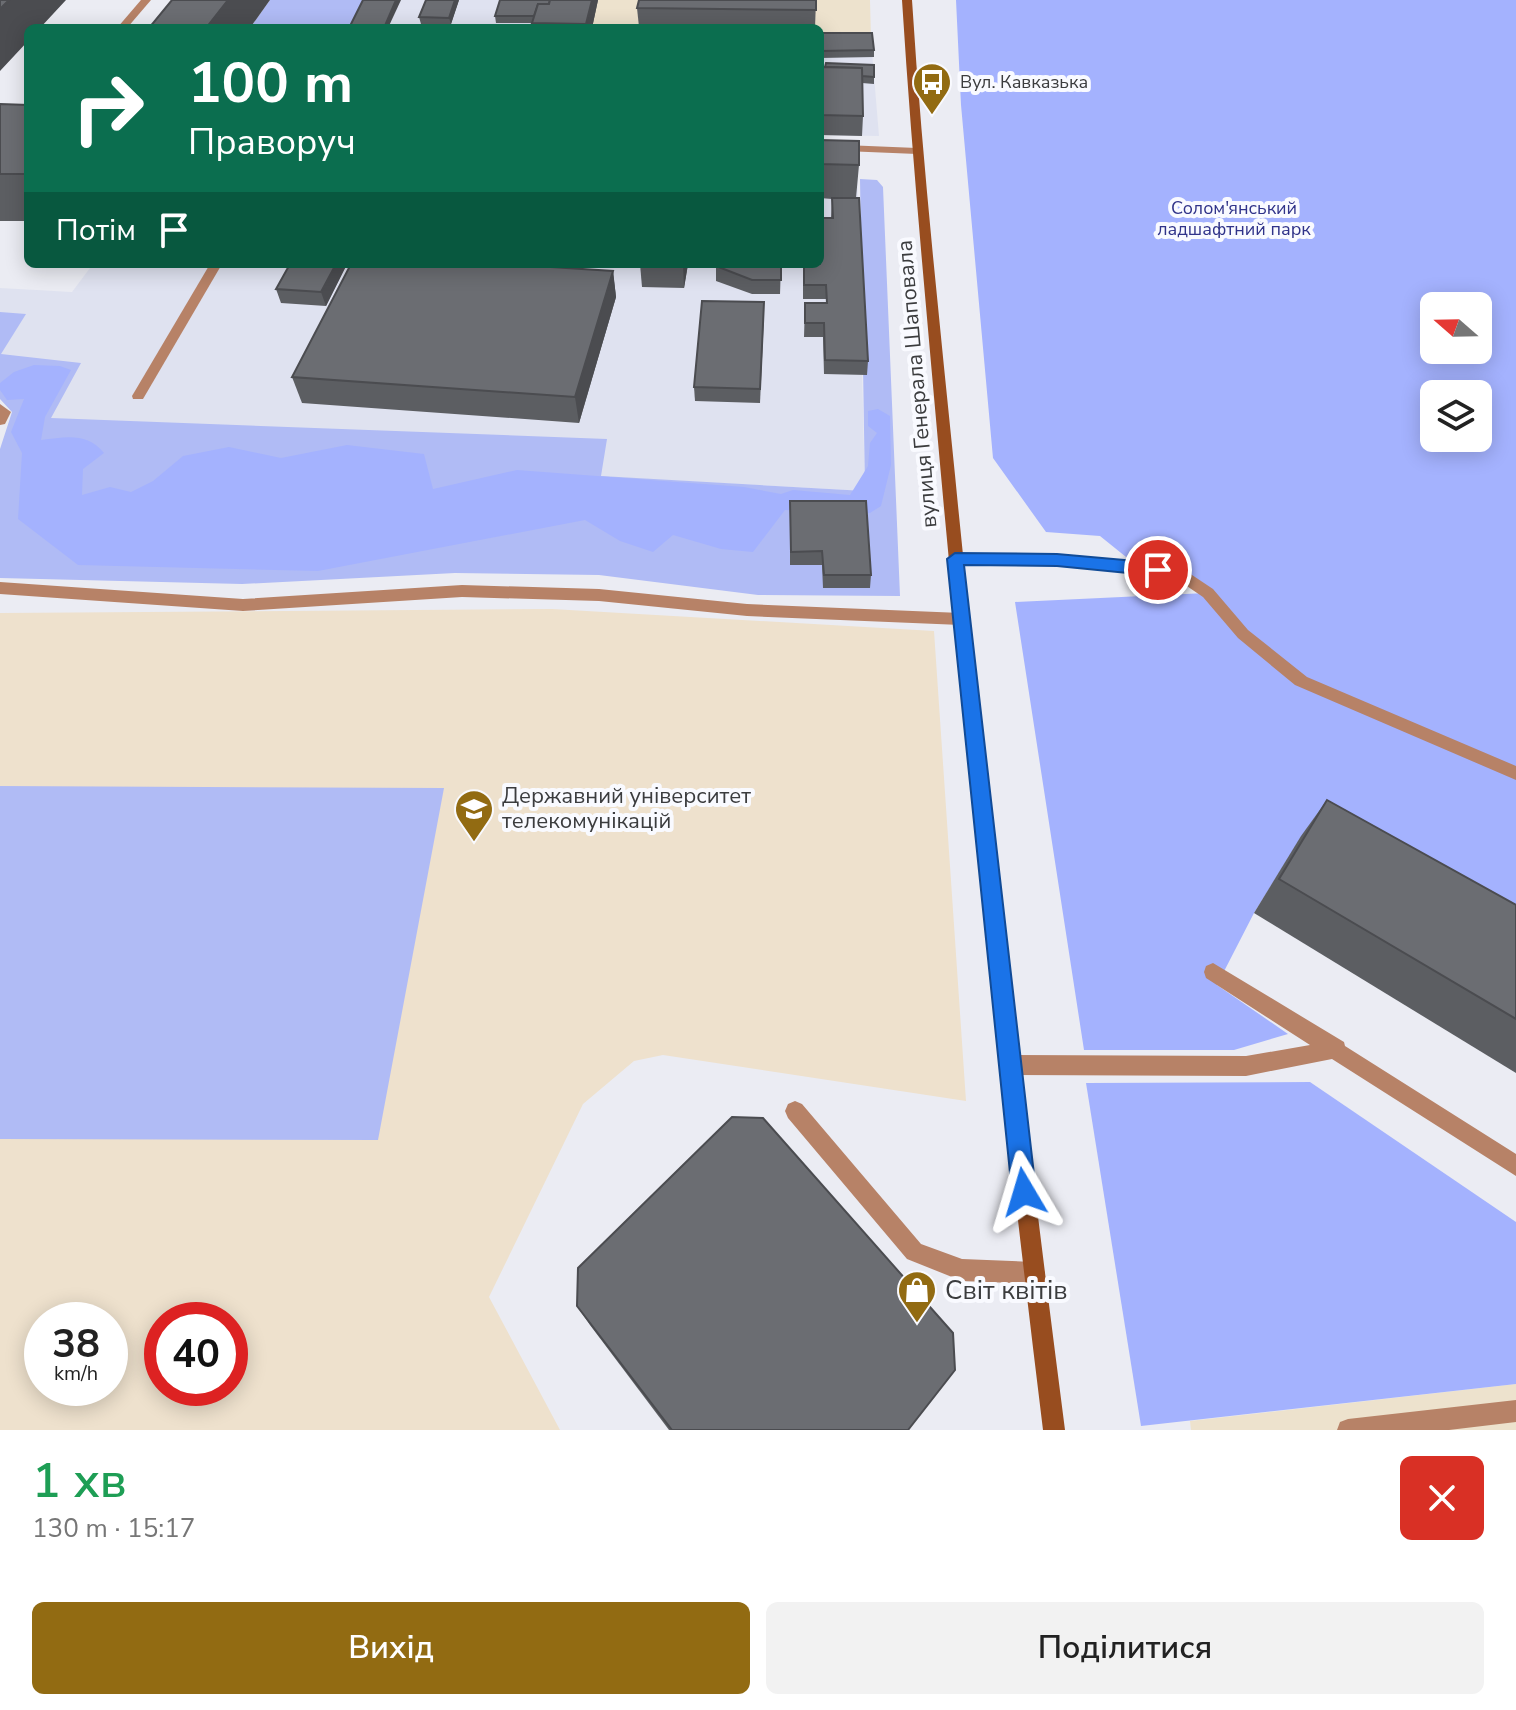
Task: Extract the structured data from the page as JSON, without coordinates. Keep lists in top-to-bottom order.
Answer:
{
  "streets": {
    "street": ["вулиця Генерала Шаповала"]
  },
  "parks": ["Солом'янський ладшафтний парк"],
  "places": {
    "bus stop": ["Вул. Кавказька"],
    "school or university": ["Державний університет телекомунікацій"],
    "shop": ["Світ квітів"]
  },
  "north": "left",
  "page": {
    "turn": ["100 m", "Праворуч"],
    "then": "Потім",
    "speed": "38 km/h",
    "limit": "40",
    "heading": ["1 хв", "130 m · 15:17"],
    "buttons": ["Вихід", "Поділитися"]
  }
}
